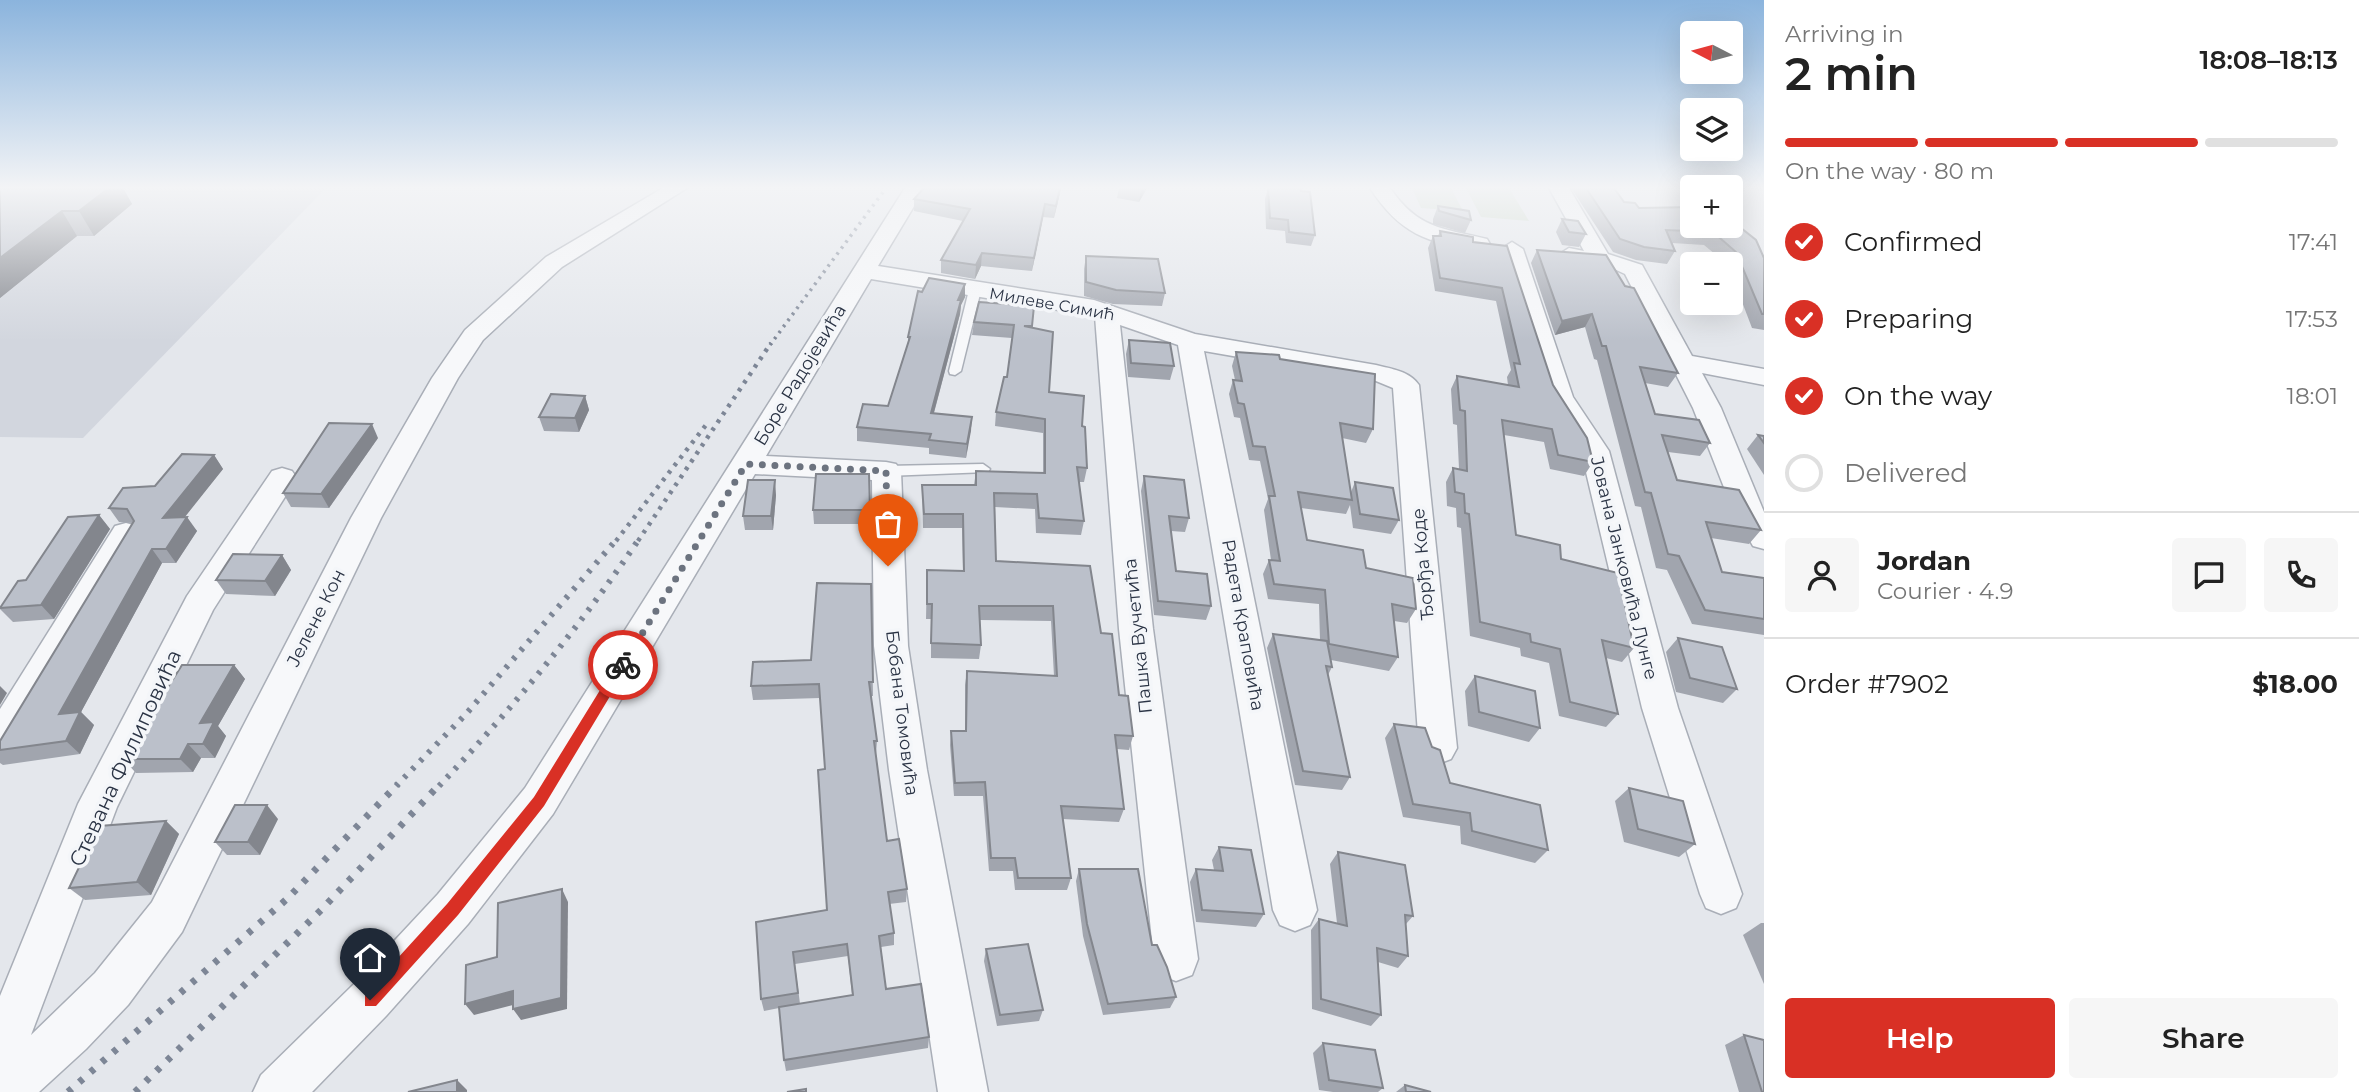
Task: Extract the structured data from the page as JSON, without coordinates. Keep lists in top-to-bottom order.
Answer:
{
  "streets": {
    "street": [
      "Милеве Симић",
      "Боре Радојевића",
      "Ђорђа Коде",
      "Јована Јанковића Лунге",
      "Јелене Кон",
      "Радета Краповића",
      "Пашка Вучетића",
      "Бобана Томовића",
      "Стевана Филиповића"
    ]
  },
  "crossings": [
    ["Милеве Симић", "Боре Радојевића"],
    ["Милеве Симић", "Ђорђа Коде"],
    ["Милеве Симић", "Радета Краповића"],
    ["Милеве Симић", "Пашка Вучетића"]
  ],
  "north": "left",
  "page": {
    "heading": ["2 min", "Arriving in", "18:08–18:13"],
    "panel": [
      "Jordan",
      "Courier · 4.9",
      "Order #7902",
      "$18.00"
    ],
    "map_buttons": ["+", "−"],
    "bar": "On the way · 80 m",
    "list": [
      ["Confirmed", "17:41"],
      ["Preparing", "17:53"],
      ["On the way", "18:01"],
      "Delivered"
    ],
    "buttons": ["Help", "Share"]
  }
}
